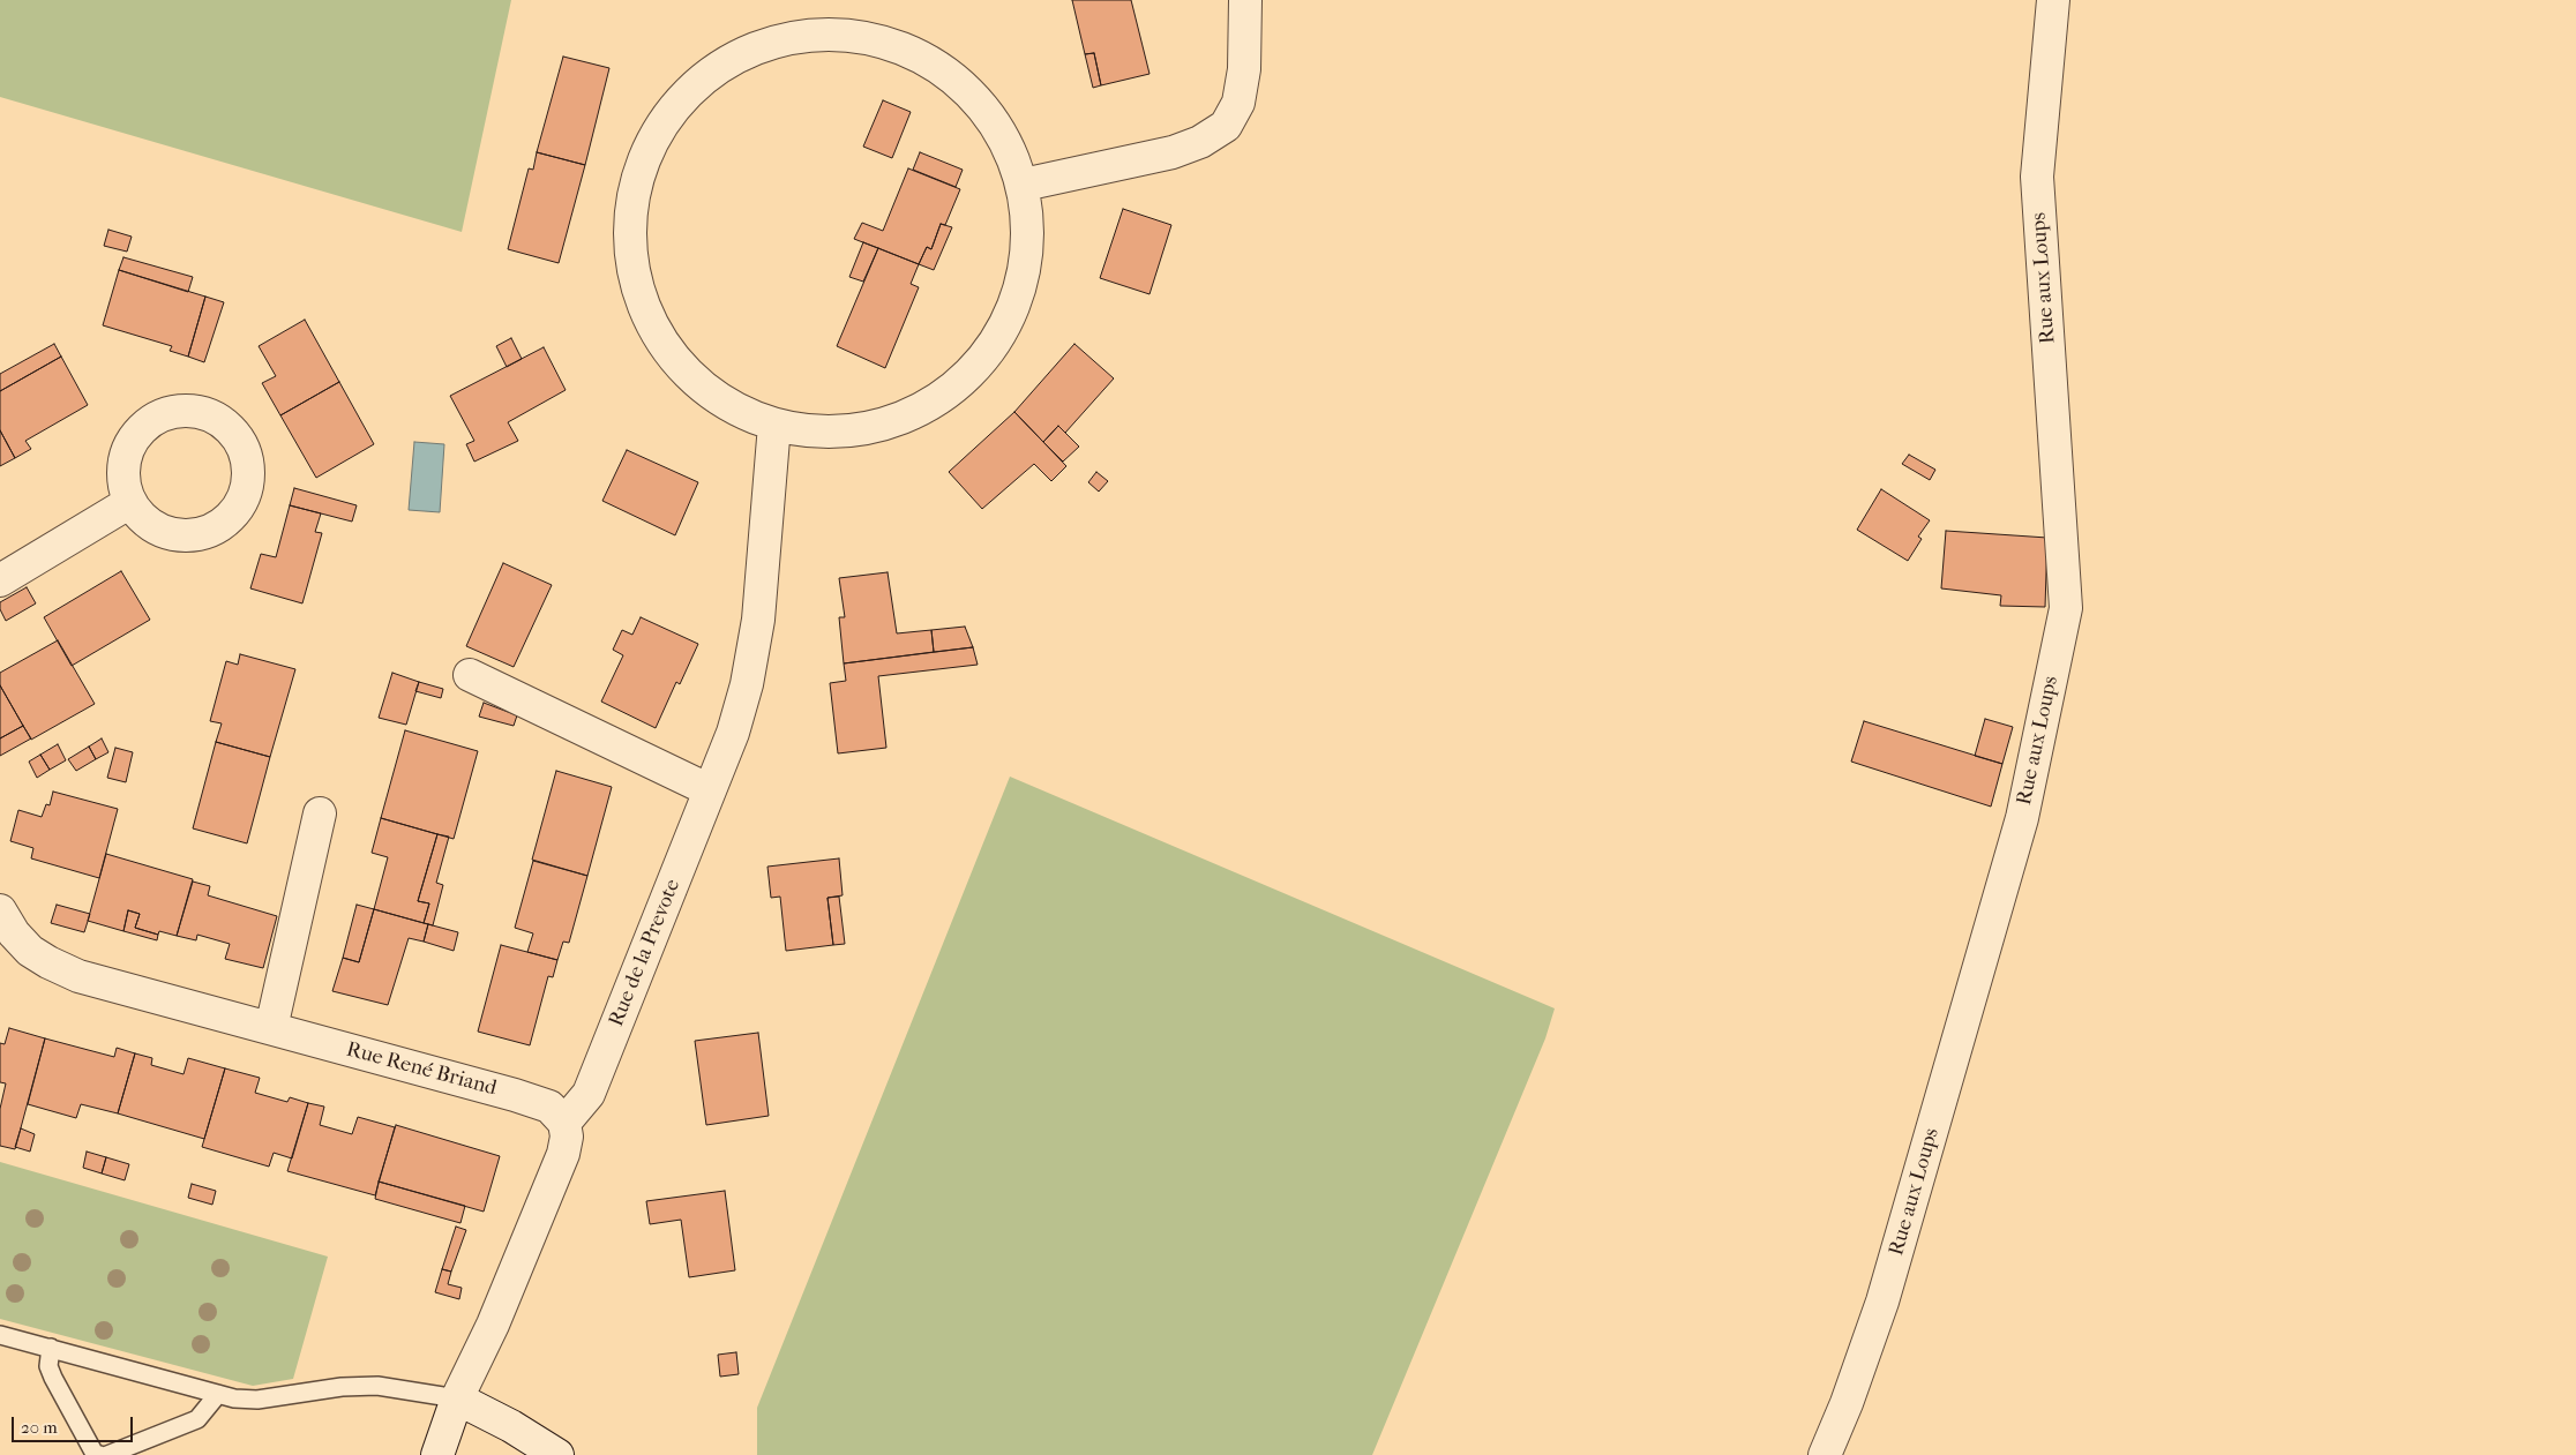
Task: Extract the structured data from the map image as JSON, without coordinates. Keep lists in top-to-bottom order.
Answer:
{
  "streets": {
    "street": ["Rue aux Loups", "Rue de la Prevote", "Rue René Briand"]
  },
  "crossings": [
    ["Rue de la Prevote", "Rue René Briand"]
  ],
  "scale_bar": "20 m"
}
